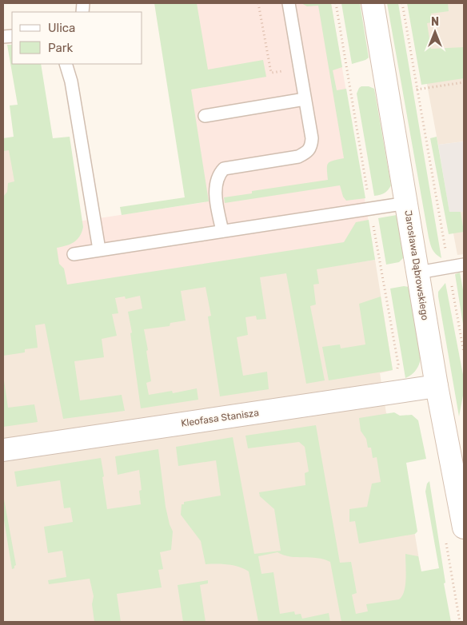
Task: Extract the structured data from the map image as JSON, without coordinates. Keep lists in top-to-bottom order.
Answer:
{
  "streets": {
    "street": ["Jarosława Dąbrowskiego", "Kleofasa Stanisza"]
  },
  "crossings": [
    ["Jarosława Dąbrowskiego", "Kleofasa Stanisza"]
  ],
  "legend": ["Ulica", "Park"],
  "north": "top"
}
